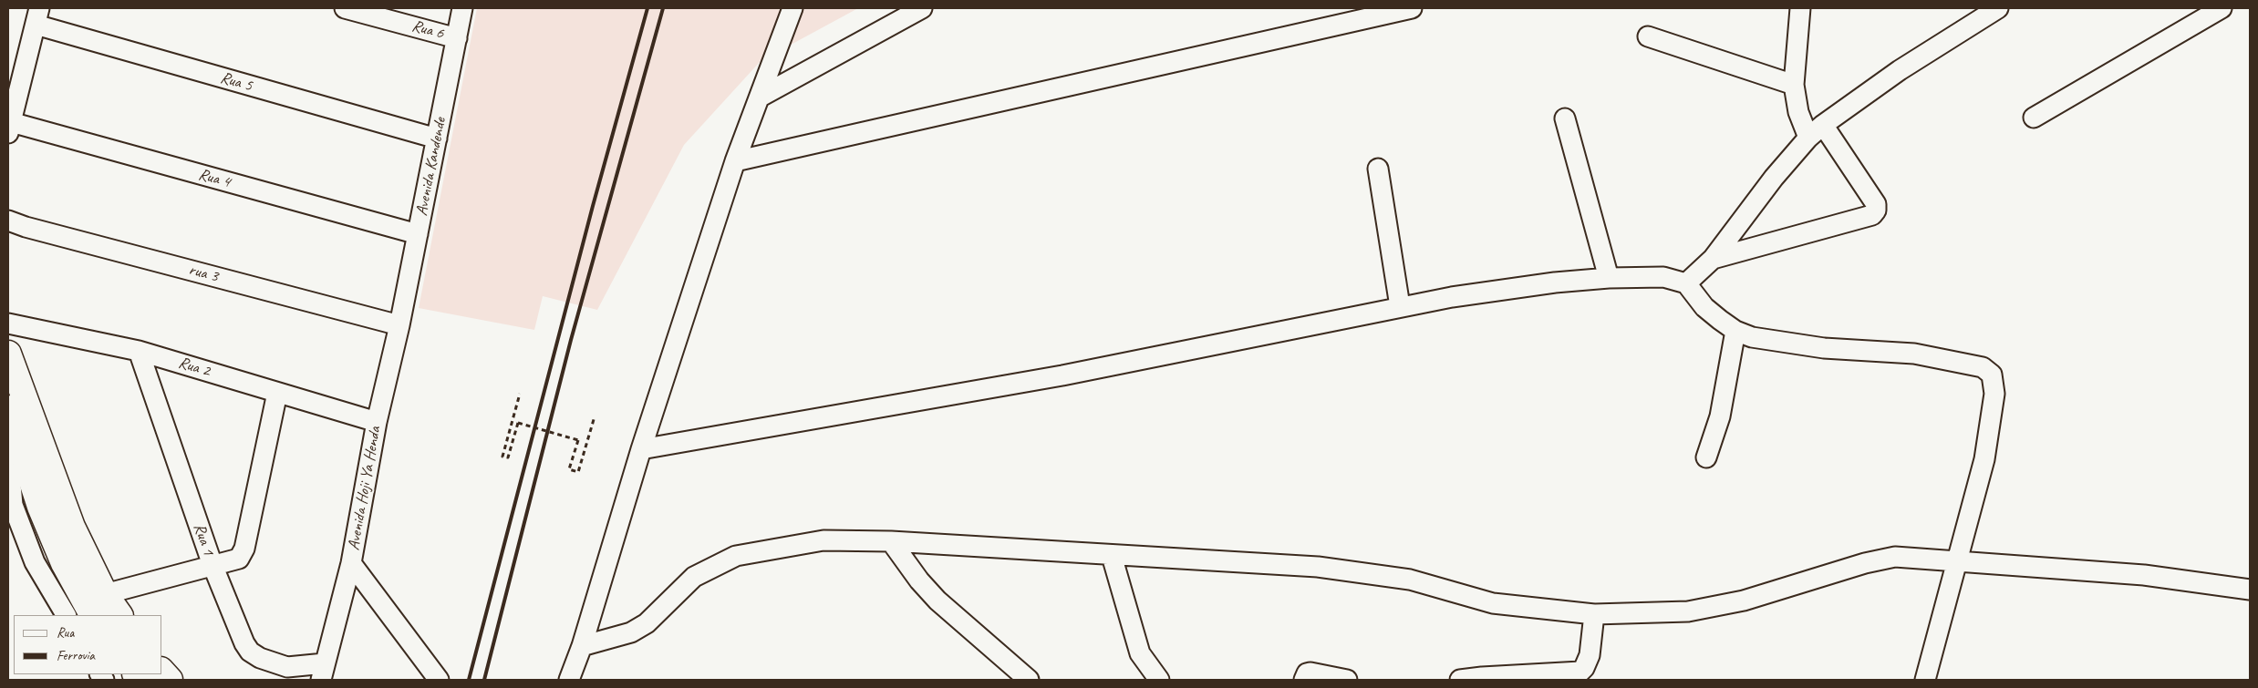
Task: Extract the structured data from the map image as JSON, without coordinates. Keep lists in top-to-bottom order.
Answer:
{
  "streets": {
    "street": [
      "Rua 6",
      "Rua 5",
      "Avenida Kandende",
      "Rua 4",
      "rua 3",
      "Rua 2",
      "Avenida Hoji Ya Henda",
      "Rua 1"
    ]
  },
  "crossings": [
    ["Rua 6", "Avenida Kandende"],
    ["Rua 5", "Avenida Kandende"],
    ["Avenida Kandende", "Rua 4"],
    ["Avenida Kandende", "rua 3"],
    ["Avenida Kandende", "Avenida Hoji Ya Henda"],
    ["rua 3", "Avenida Hoji Ya Henda"],
    ["Rua 2", "Avenida Hoji Ya Henda"],
    ["Rua 2", "Rua 1"]
  ],
  "legend": ["Rua", "Ferrovia"]
}
